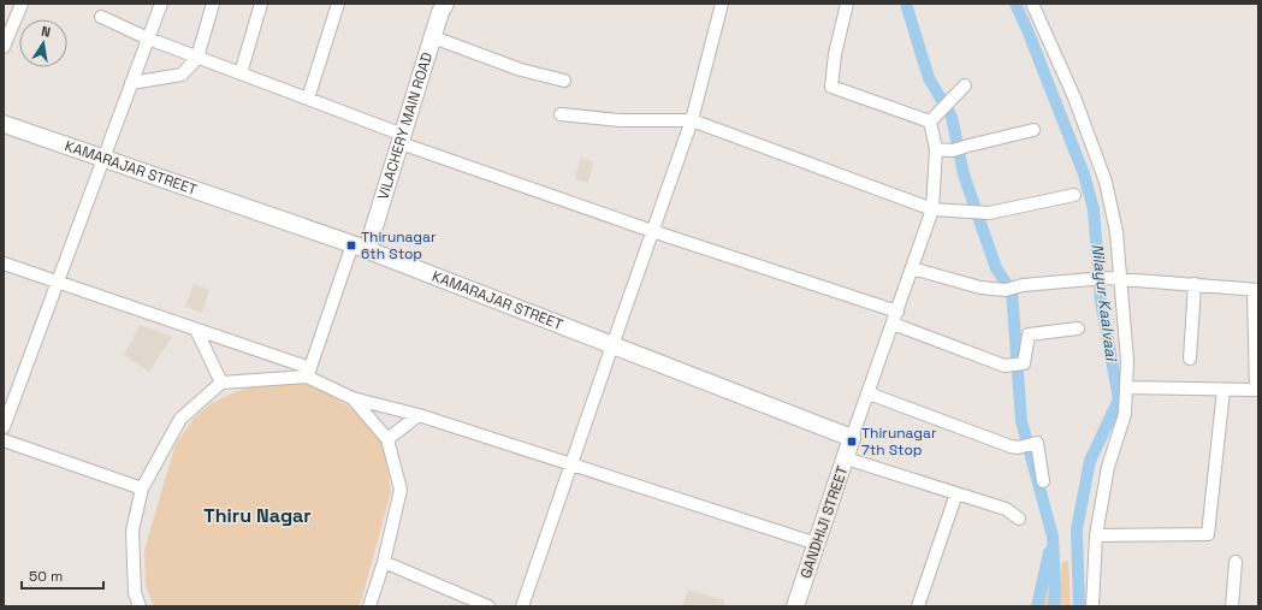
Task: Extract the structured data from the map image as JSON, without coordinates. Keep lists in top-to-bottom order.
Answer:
{
  "streets": {
    "main road": ["VILACHERY MAIN ROAD", "KAMARAJAR STREET", "GANDHIJI STREET"]
  },
  "crossings": [
    ["VILACHERY MAIN ROAD", "KAMARAJAR STREET"],
    ["KAMARAJAR STREET", "GANDHIJI STREET"]
  ],
  "districts": ["Thiru Nagar"],
  "water": ["Nilayur Kaalvaai"],
  "places": {
    "transit": ["Thirunagar 6th Stop", "Thirunagar 7th Stop"]
  },
  "scale_bar": "50 m",
  "north": "top"
}
